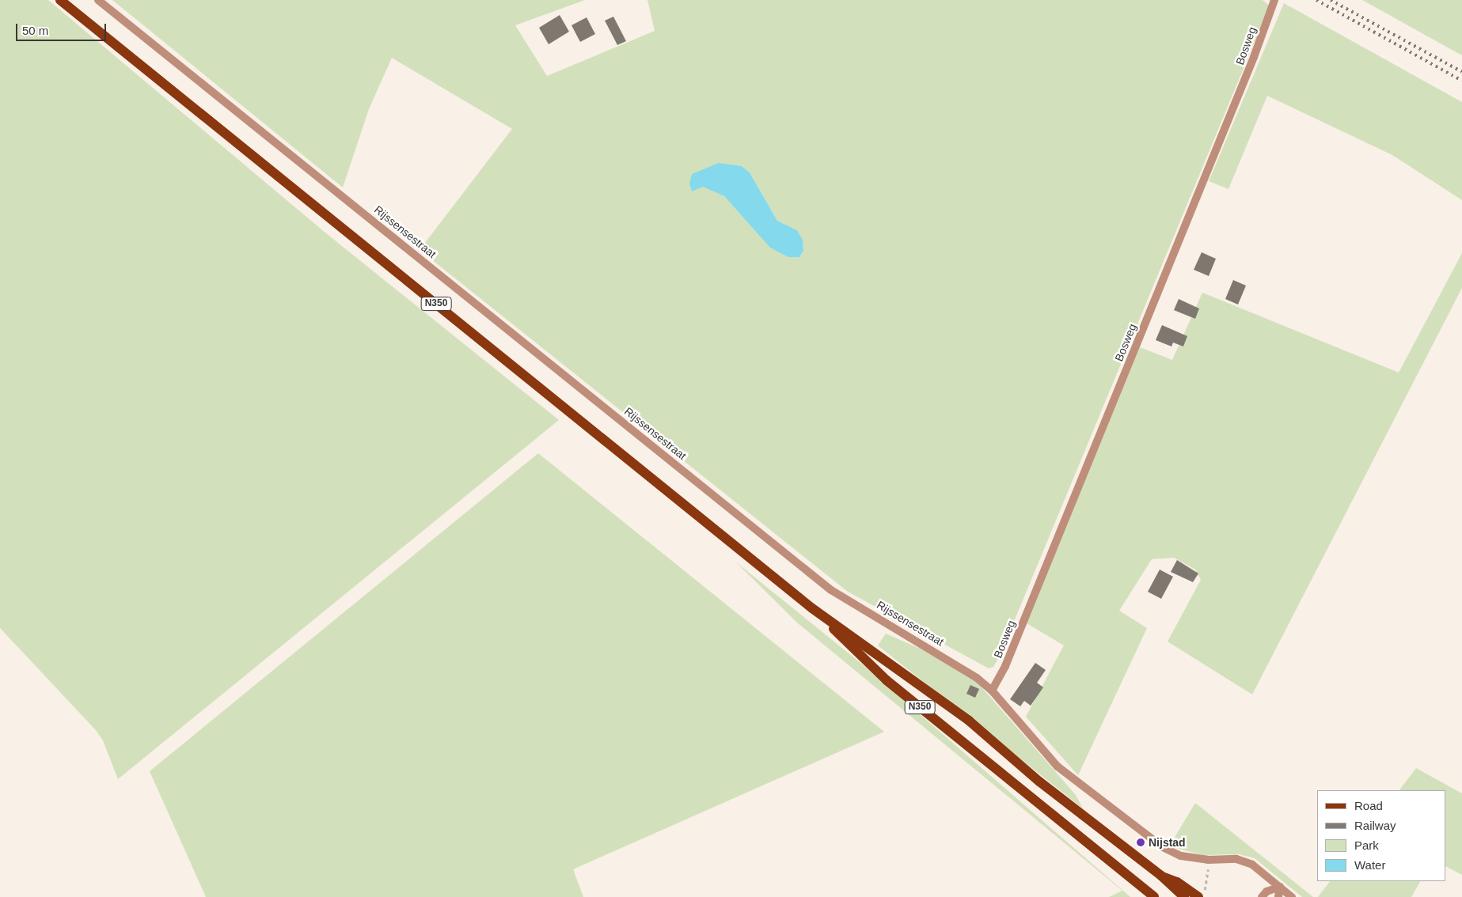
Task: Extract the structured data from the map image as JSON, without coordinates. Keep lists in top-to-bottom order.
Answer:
{
  "streets": {
    "main road": ["N350"],
    "street": ["Bosweg", "Rijssensestraat"]
  },
  "crossings": [
    ["Bosweg", "Rijssensestraat"]
  ],
  "places": ["Nijstad"],
  "legend": [
    "Road",
    "Railway",
    "Park",
    "Water"
  ],
  "scale_bar": "50 m"
}
